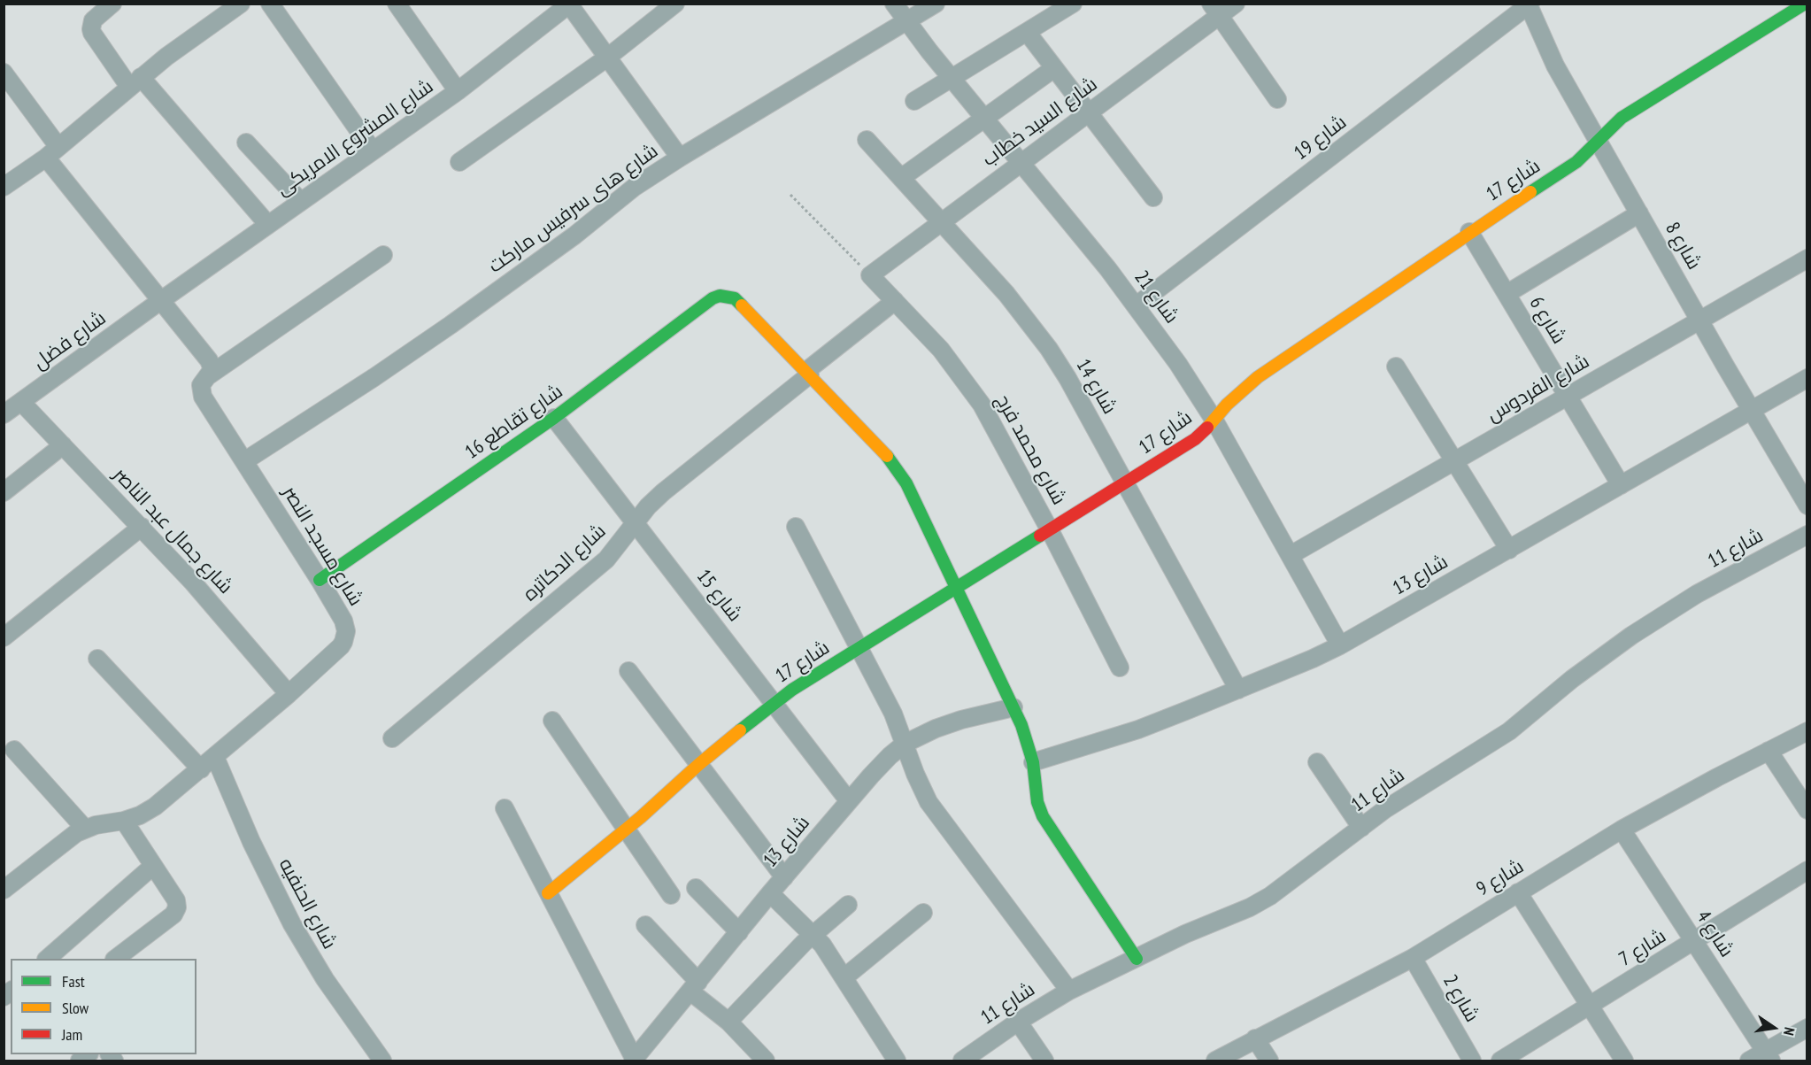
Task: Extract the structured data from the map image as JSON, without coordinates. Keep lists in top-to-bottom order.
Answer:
{
  "streets": {
    "street": [
      "شارع السيد خطاب",
      "شارع المشروع الامريكى",
      "شارع 19",
      "شارع 17",
      "شارع هاى سرفيس ماركت",
      "شارع 8",
      "شارع 21",
      "شارع 6",
      "شارع فضل",
      "شارع 14",
      "شارع الفردوس",
      "شارع تقاطع 16",
      "شارع محمد فرج",
      "شارع جمال عبد الناصر",
      "شارع مسجد النصر",
      "شارع 11",
      "شارع الدكاتره",
      "شارع 13",
      "شارع 15",
      "شارع 9",
      "شارع الحنفيه",
      "شارع 4",
      "شارع 7",
      "شارع 2"
    ]
  },
  "crossings": [
    ["شارع السيد خطاب", "شارع 21"],
    ["شارع السيد خطاب", "شارع 14"],
    ["شارع السيد خطاب", "شارع محمد فرج"],
    ["شارع المشروع الامريكى", "شارع فضل"],
    ["شارع المشروع الامريكى", "شارع مسجد النصر"],
    ["شارع 19", "شارع 8"],
    ["شارع 19", "شارع 21"],
    ["شارع 17", "شارع 8"],
    ["شارع 17", "شارع 21"],
    ["شارع 17", "شارع 6"],
    ["شارع 17", "شارع 14"],
    ["شارع 17", "شارع محمد فرج"],
    ["شارع 17", "شارع 15"],
    ["شارع هاى سرفيس ماركت", "شارع 21"],
    ["شارع هاى سرفيس ماركت", "شارع مسجد النصر"],
    ["شارع 8", "شارع الفردوس"],
    ["شارع 8", "شارع 13"],
    ["شارع 21", "شارع الفردوس"],
    ["شارع 21", "شارع 13"],
    ["شارع 6", "شارع الفردوس"],
    ["شارع 6", "شارع 13"],
    ["شارع فضل", "شارع جمال عبد الناصر"],
    ["شارع فضل", "شارع مسجد النصر"],
    ["شارع 14", "شارع 13"],
    ["شارع تقاطع 16", "شارع مسجد النصر"],
    ["شارع تقاطع 16", "شارع الدكاتره"],
    ["شارع تقاطع 16", "شارع 15"],
    ["شارع محمد فرج", "شارع الدكاتره"],
    ["شارع جمال عبد الناصر", "شارع مسجد النصر"],
    ["شارع مسجد النصر", "شارع الحنفيه"],
    ["شارع الدكاتره", "شارع 15"],
    ["شارع 13", "شارع 15"],
    ["شارع 9", "شارع 4"],
    ["شارع 9", "شارع 2"],
    ["شارع 4", "شارع 7"]
  ],
  "legend": ["Fast", "Slow", "Jam"],
  "north": "right"
}
